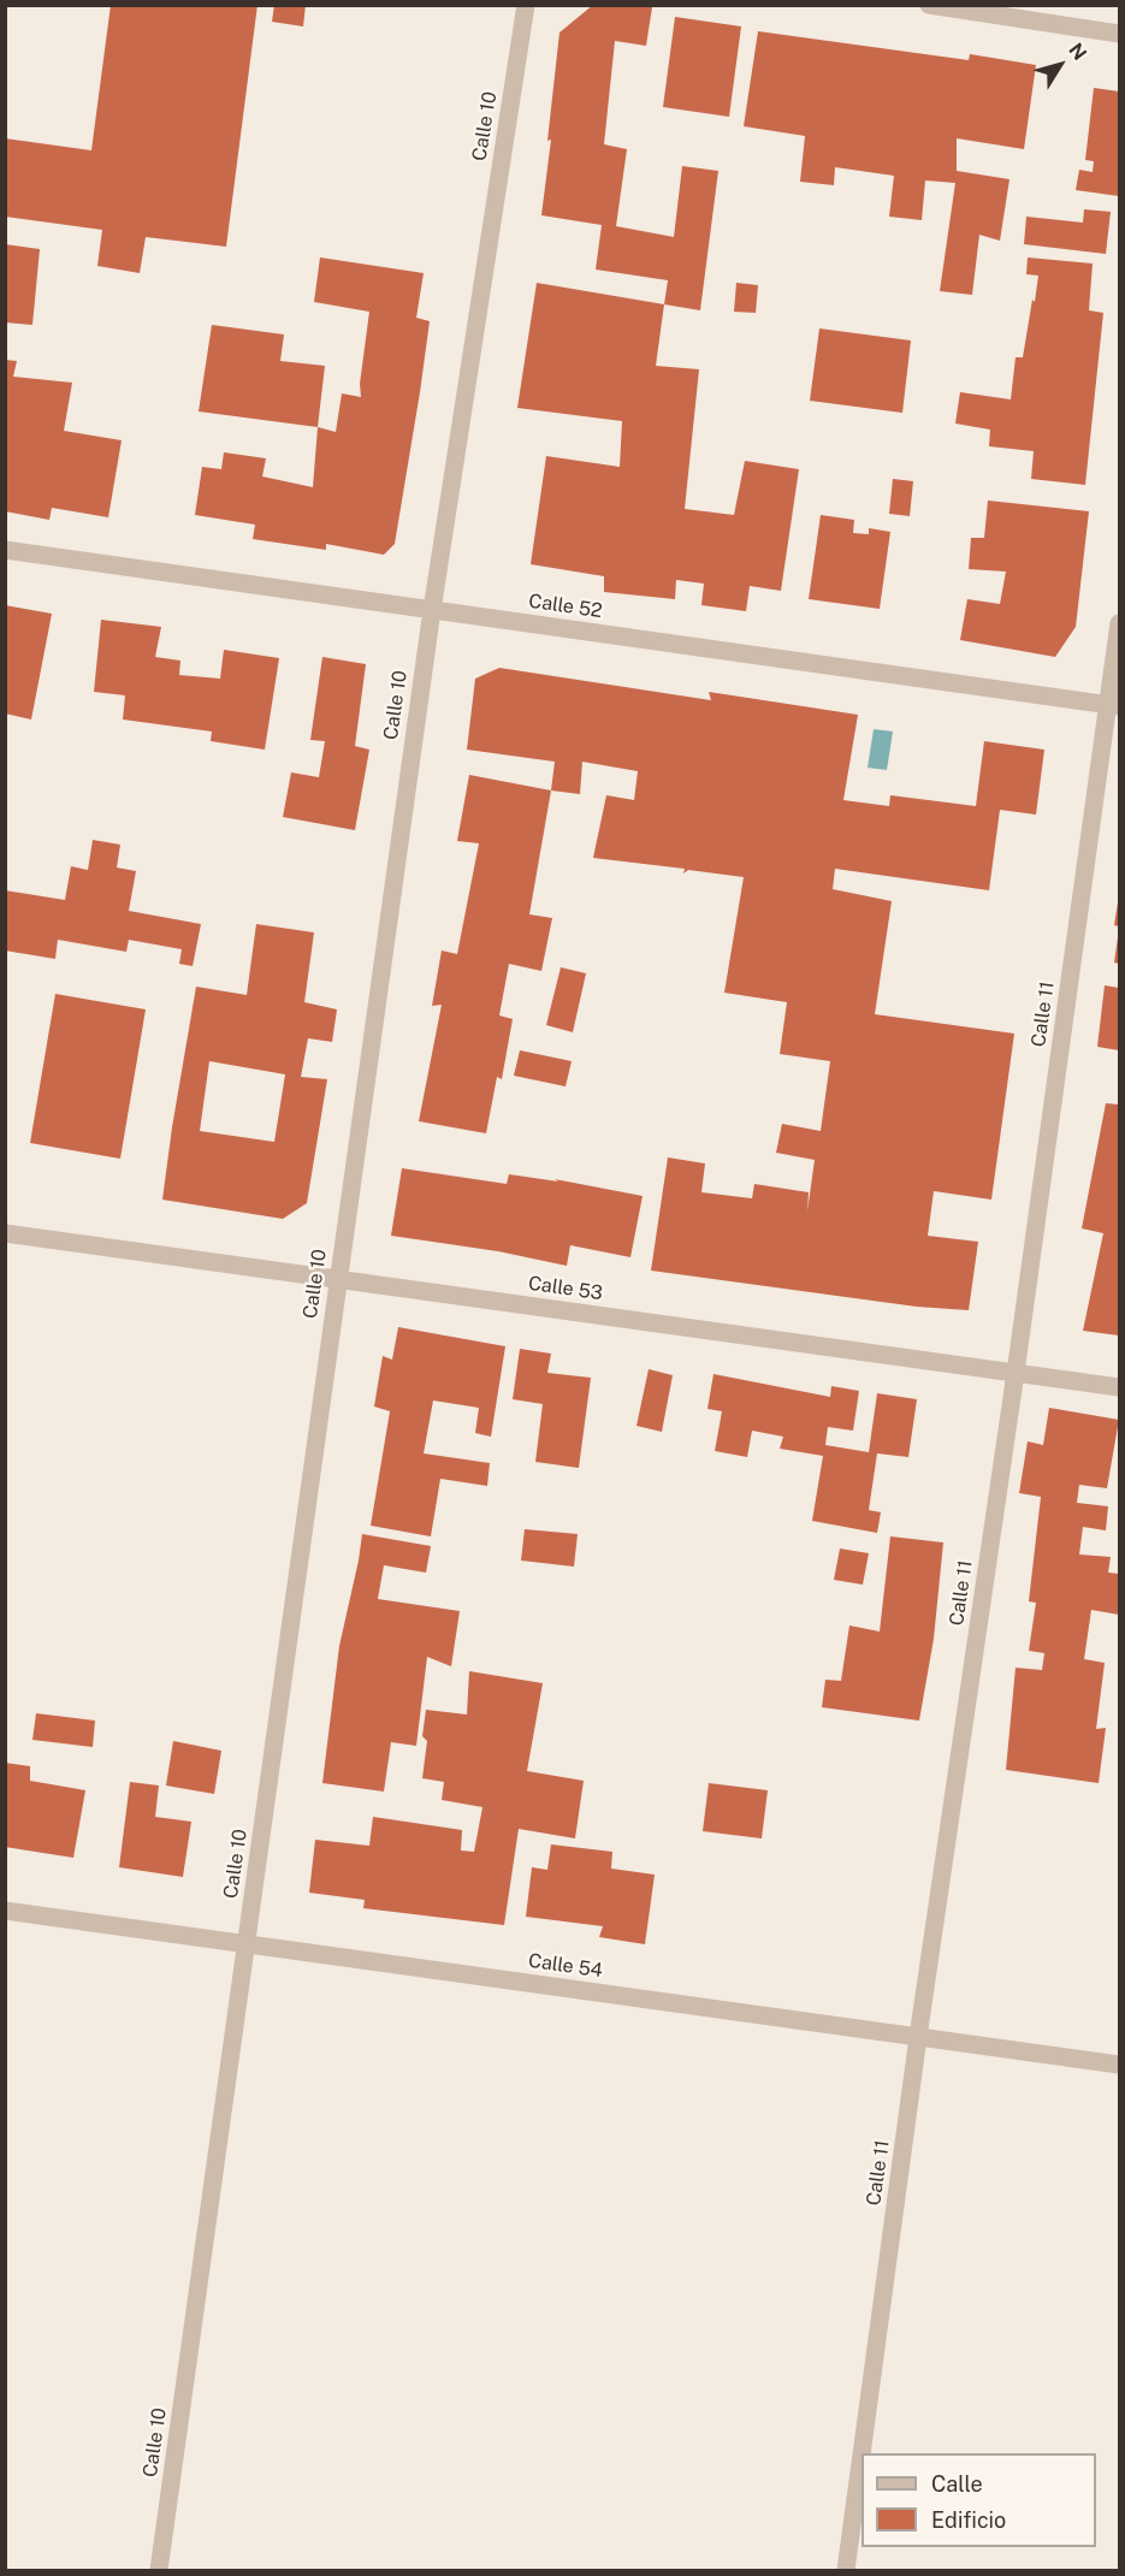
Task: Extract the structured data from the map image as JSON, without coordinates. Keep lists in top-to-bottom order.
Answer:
{
  "streets": {
    "street": [
      "Calle 10",
      "Calle 52",
      "Calle 11",
      "Calle 53",
      "Calle 54"
    ]
  },
  "crossings": [
    ["Calle 10", "Calle 52"],
    ["Calle 10", "Calle 53"],
    ["Calle 10", "Calle 54"],
    ["Calle 52", "Calle 11"],
    ["Calle 11", "Calle 53"],
    ["Calle 11", "Calle 54"]
  ],
  "legend": ["Calle", "Edificio"],
  "north": "top right"
}
